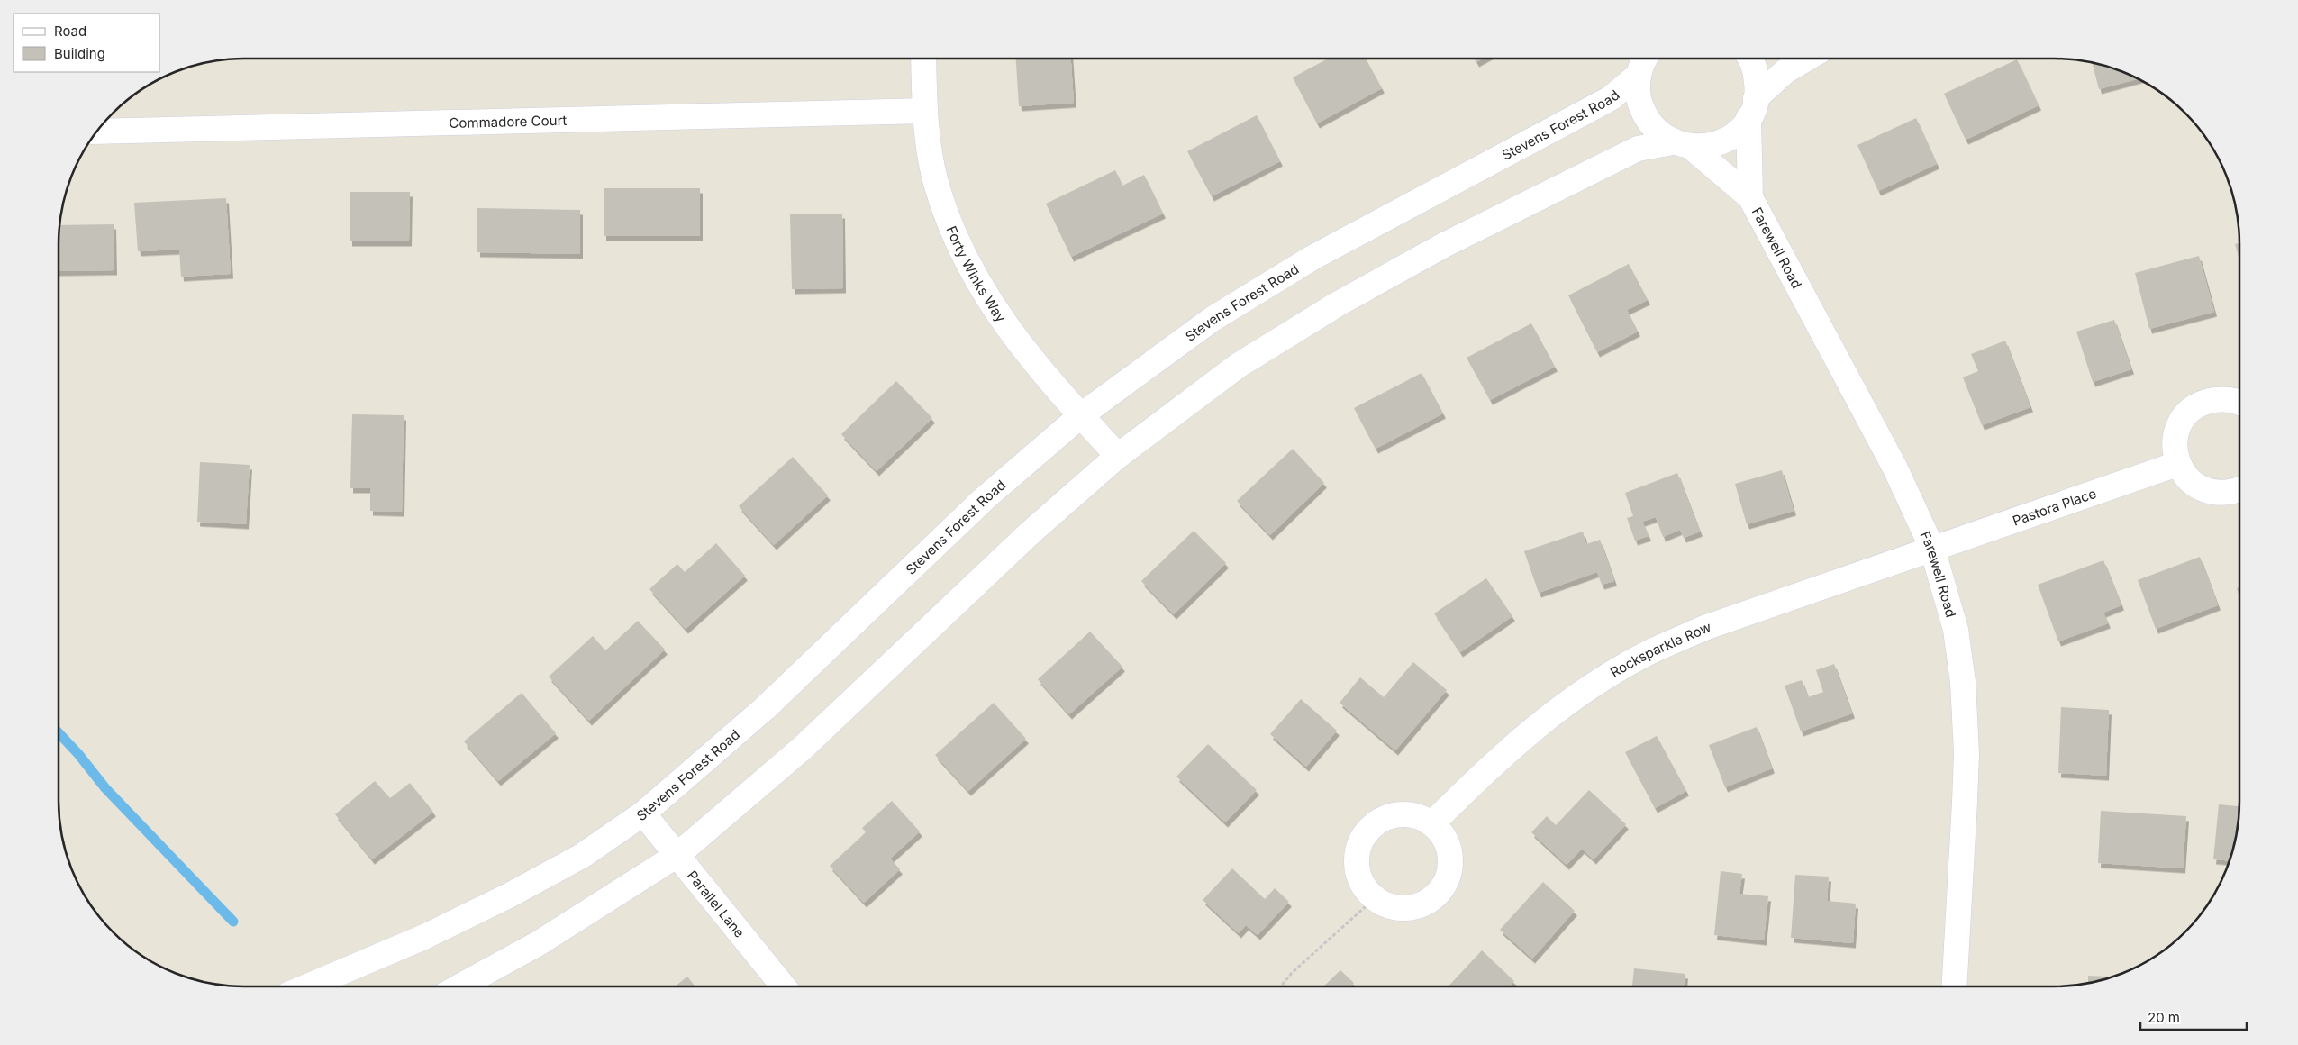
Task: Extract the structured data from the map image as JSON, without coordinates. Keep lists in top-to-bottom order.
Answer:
{
  "streets": {
    "street": [
      "Commadore Court",
      "Stevens Forest Road",
      "Farewell Road",
      "Forty Winks Way",
      "Pastora Place",
      "Rocksparkle Row",
      "Parallel Lane"
    ]
  },
  "crossings": [
    ["Commadore Court", "Forty Winks Way"],
    ["Stevens Forest Road", "Farewell Road"],
    ["Stevens Forest Road", "Forty Winks Way"],
    ["Stevens Forest Road", "Parallel Lane"],
    ["Farewell Road", "Pastora Place"],
    ["Farewell Road", "Rocksparkle Row"],
    ["Pastora Place", "Rocksparkle Row"]
  ],
  "legend": ["Road", "Building"],
  "scale_bar": "20 m"
}
